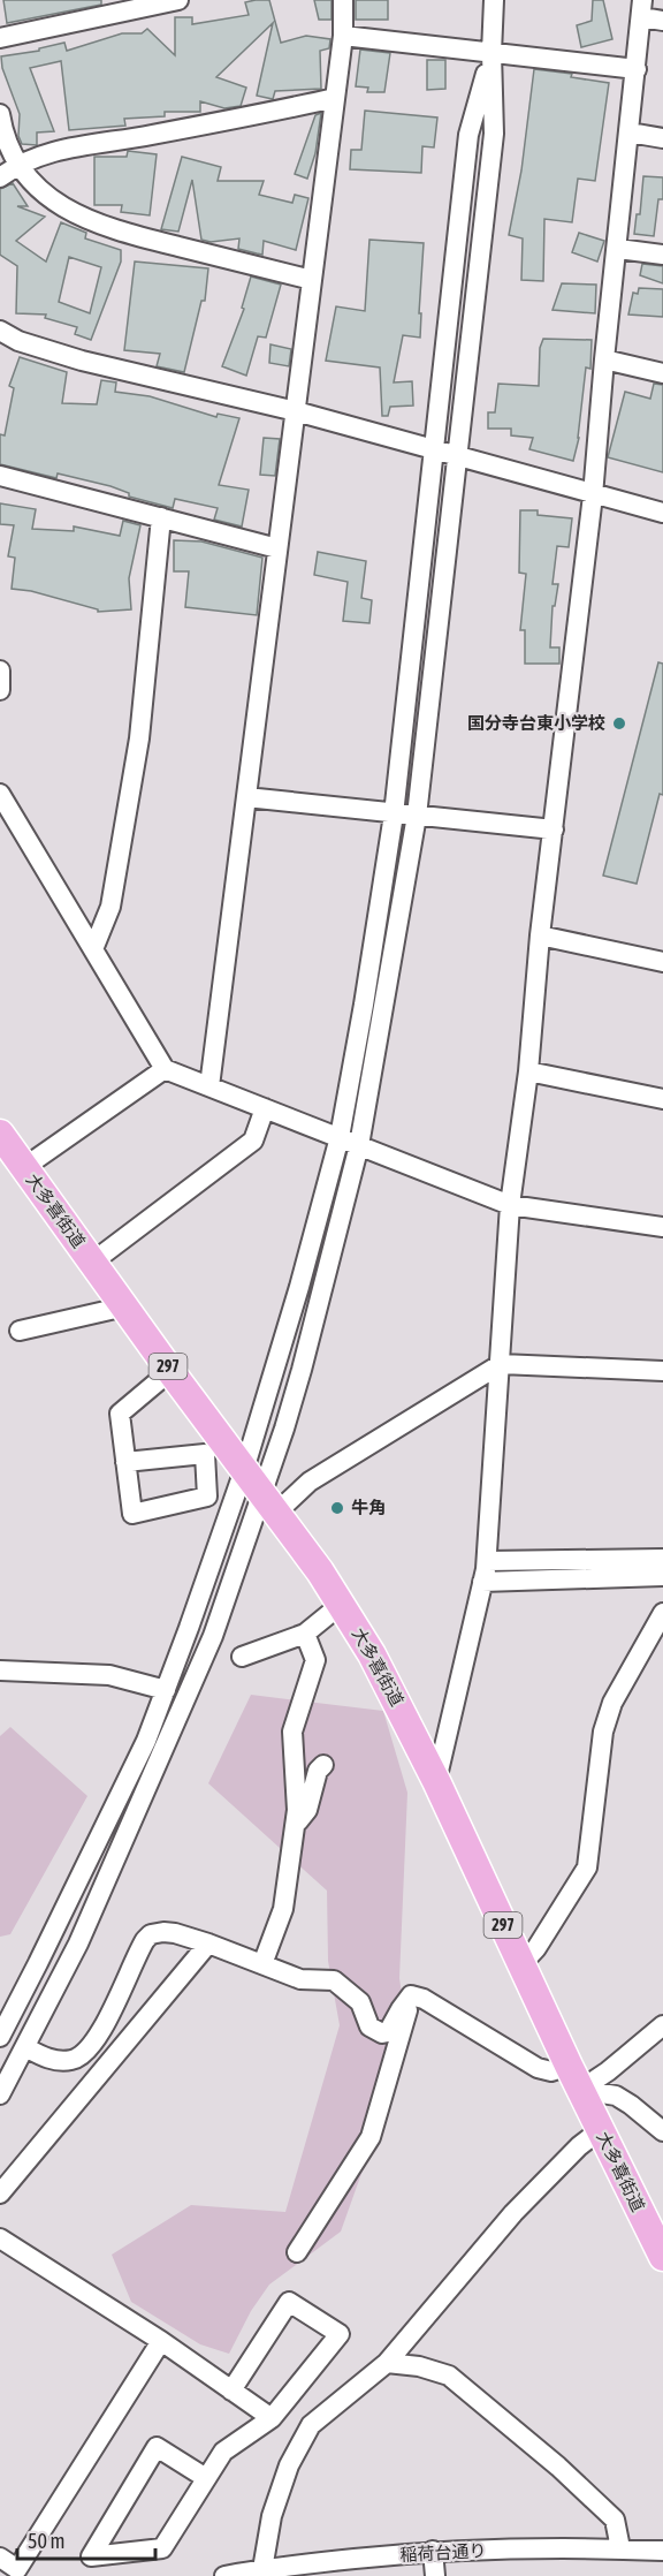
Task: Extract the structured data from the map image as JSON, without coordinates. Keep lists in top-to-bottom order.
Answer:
{
  "streets": {
    "highway": ["大多喜街道", "297"],
    "street": ["稲荷台通り"]
  },
  "places": ["国分寺台東小学校", "牛角"],
  "scale_bar": "50 m"
}
